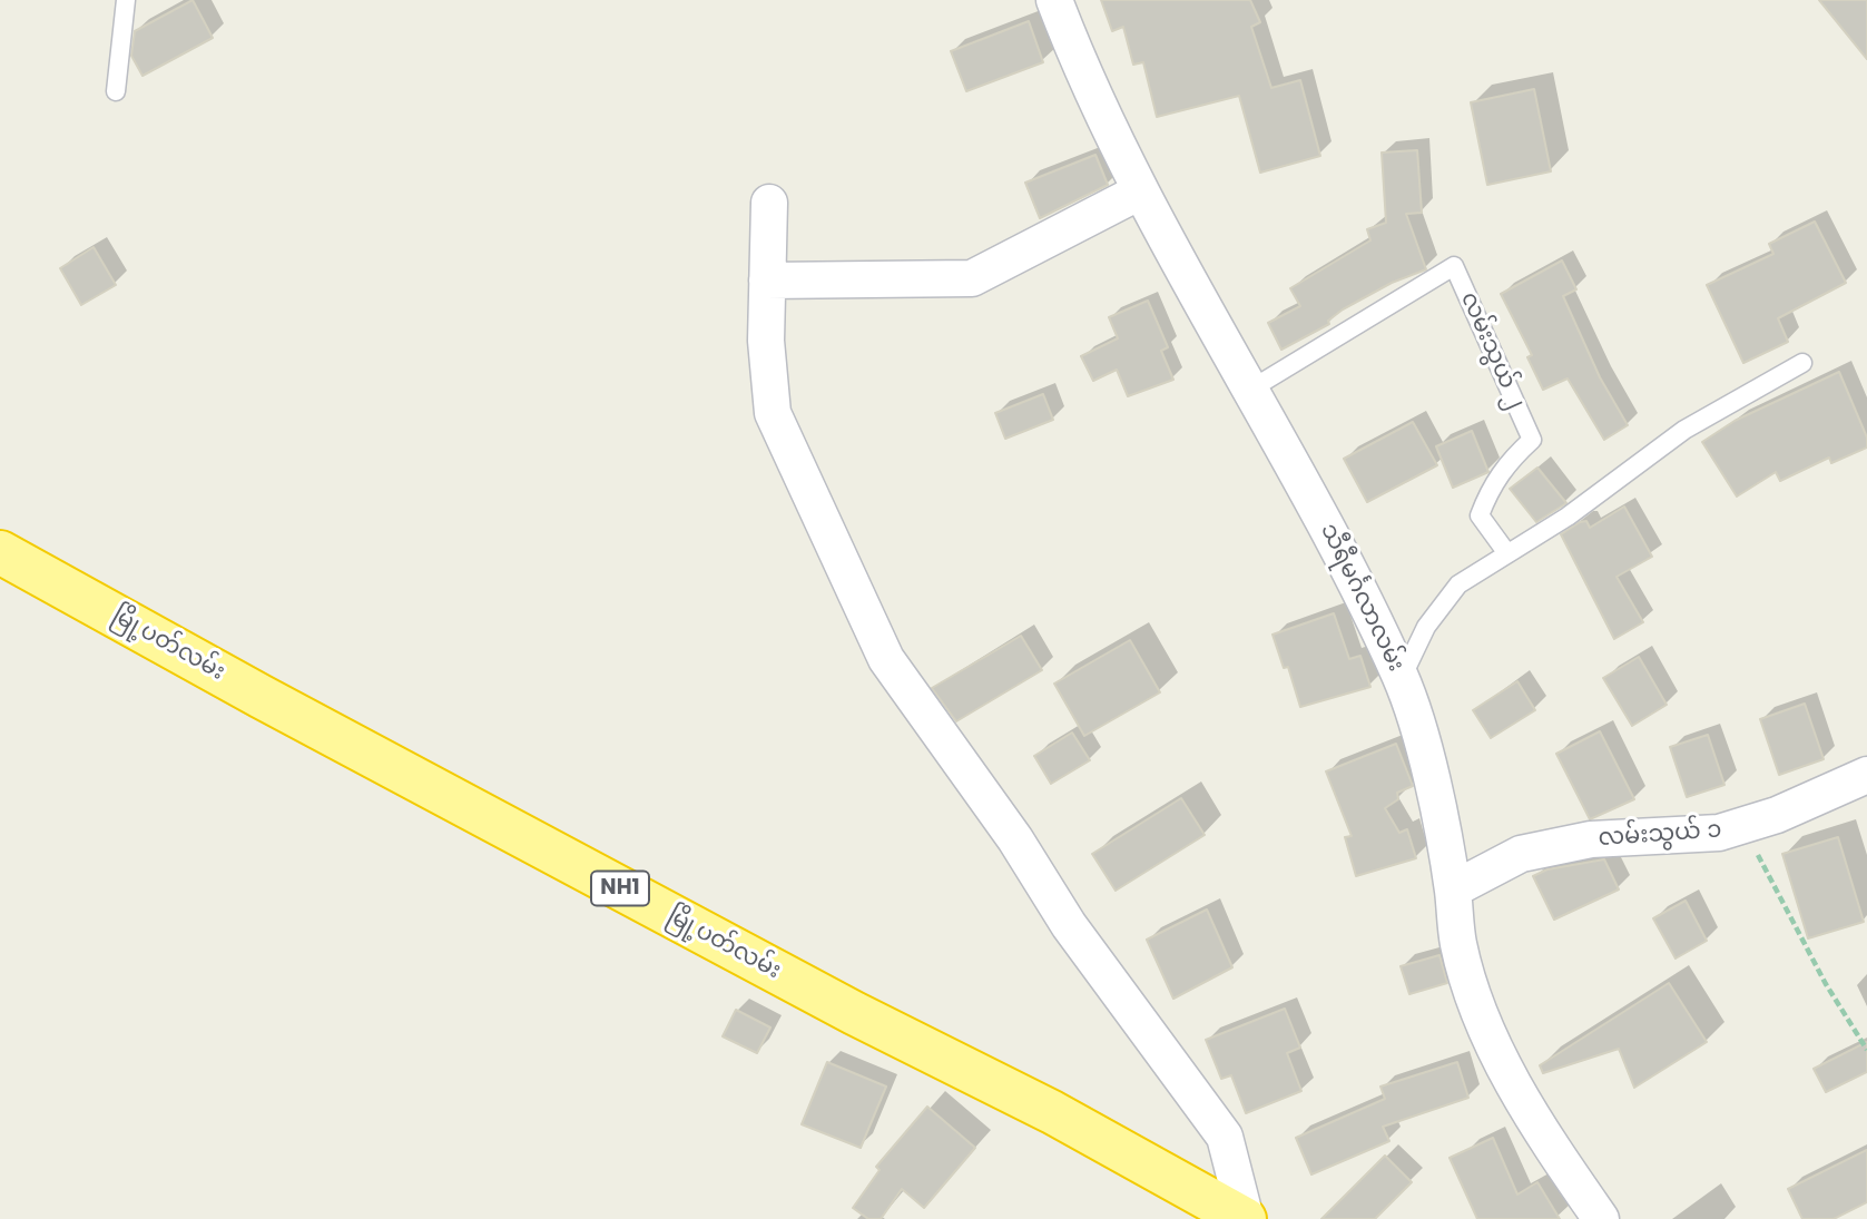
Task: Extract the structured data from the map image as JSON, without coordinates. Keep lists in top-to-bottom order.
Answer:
{
  "streets": {
    "highway": ["မြို့ပတ်လမ်း", "NH1"],
    "street": ["သီရီမင်္ဂလာလမ်း", "လမ်းသွယ် ၁"],
    "lane": ["လမ်းသွယ် ၂"]
  },
  "crossings": [
    ["လမ်းသွယ် ၂", "သီရီမင်္ဂလာလမ်း"],
    ["သီရီမင်္ဂလာလမ်း", "လမ်းသွယ် ၁"]
  ]
}
